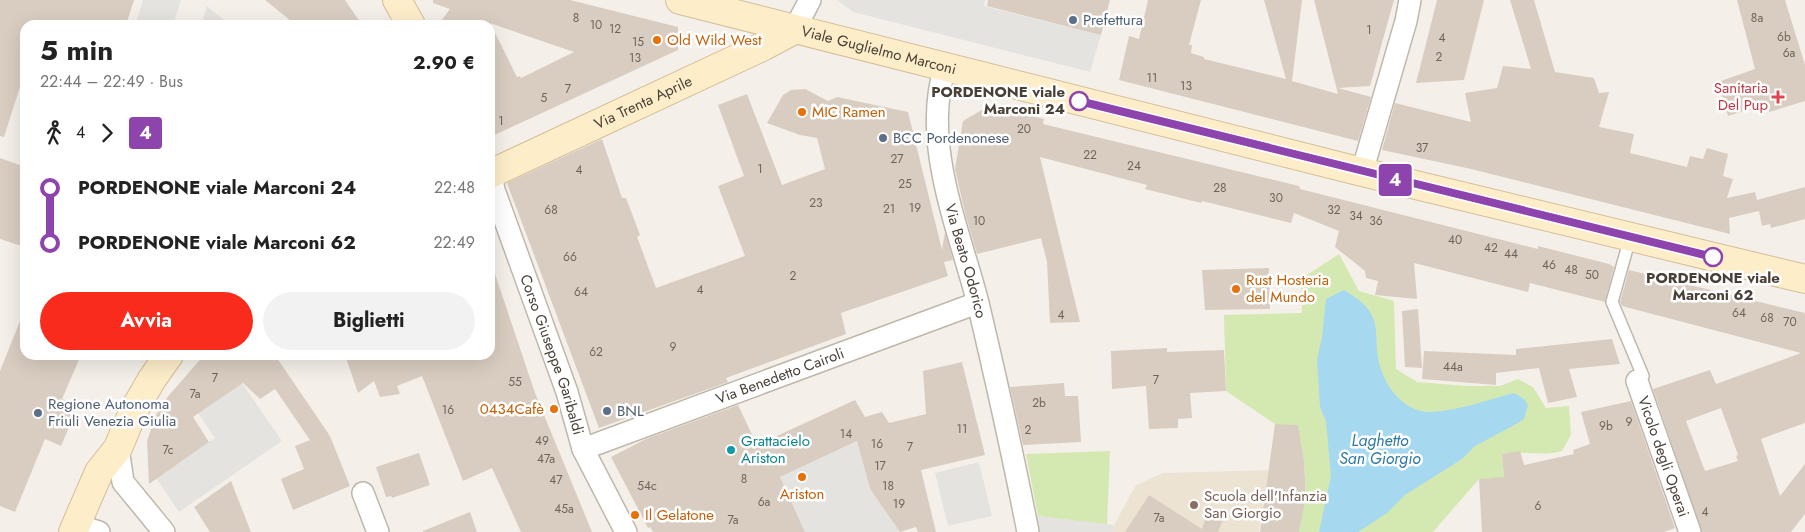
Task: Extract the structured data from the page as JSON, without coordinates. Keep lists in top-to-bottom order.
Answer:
{
  "streets": {
    "main road": ["Viale Guglielmo Marconi", "Via Trenta Aprile"],
    "street": [
      "Via Beato Odorico",
      "Corso Giuseppe Garibaldi",
      "Via Benedetto Cairoli",
      "Vicolo degli Operai"
    ]
  },
  "crossings": [
    ["Viale Guglielmo Marconi", "Via Trenta Aprile"],
    ["Viale Guglielmo Marconi", "Via Beato Odorico"],
    ["Via Beato Odorico", "Via Benedetto Cairoli"],
    ["Corso Giuseppe Garibaldi", "Via Benedetto Cairoli"]
  ],
  "water": ["Laghetto San Giorgio"],
  "places": {
    "other": [
      "Prefettura",
      "Old Wild West",
      "PORDENONE viale Marconi 24",
      "MIC Ramen",
      "BCC Pordenonese",
      "PORDENONE viale Marconi 62",
      "Rust Hosteria del Mundo",
      "0434Cafè",
      "BNL",
      "Regione Autonoma Friuli Venezia Giulia",
      "Grattacielo Ariston",
      "Ariston",
      "Scuola dell'Infanzia San Giorgio",
      "Il Gelatone"
    ],
    "health": ["Sanitaria Del Pup"]
  },
  "lines": ["bus line 4"],
  "house_numbers": [
    "8",
    "8a",
    "10",
    "12",
    "1",
    "6b",
    "4",
    "15",
    "6a",
    "2",
    "13",
    "11",
    "13",
    "7",
    "5",
    "1",
    "20",
    "37",
    "22",
    "27",
    "24",
    "1",
    "4",
    "25",
    "28",
    "30",
    "23",
    "19",
    "21",
    "68",
    "32",
    "34",
    "10",
    "36",
    "40",
    "42",
    "44",
    "66",
    "46",
    "48",
    "50",
    "2",
    "4",
    "64",
    "64",
    "4",
    "68",
    "70",
    "9",
    "62",
    "44a",
    "7",
    "7",
    "55",
    "7a",
    "2b",
    "16",
    "9",
    "9b",
    "11",
    "2",
    "14",
    "49",
    "16",
    "7",
    "7c",
    "47a",
    "17",
    "8",
    "47",
    "54c",
    "18",
    "6a",
    "19",
    "6",
    "45a",
    "4",
    "7a",
    "7a"
  ],
  "page": {
    "on_map": "4",
    "heading": ["5 min", "22:44 – 22:49 · Bus", "2.90 €"],
    "legs": ["4", "4"],
    "list": [
      {
        "name": "PORDENONE viale Marconi 24",
        "value": "22:48"
      },
      {
        "name": "PORDENONE viale Marconi 62",
        "value": "22:49"
      }
    ],
    "buttons": ["Avvia", "Biglietti"]
  }
}
